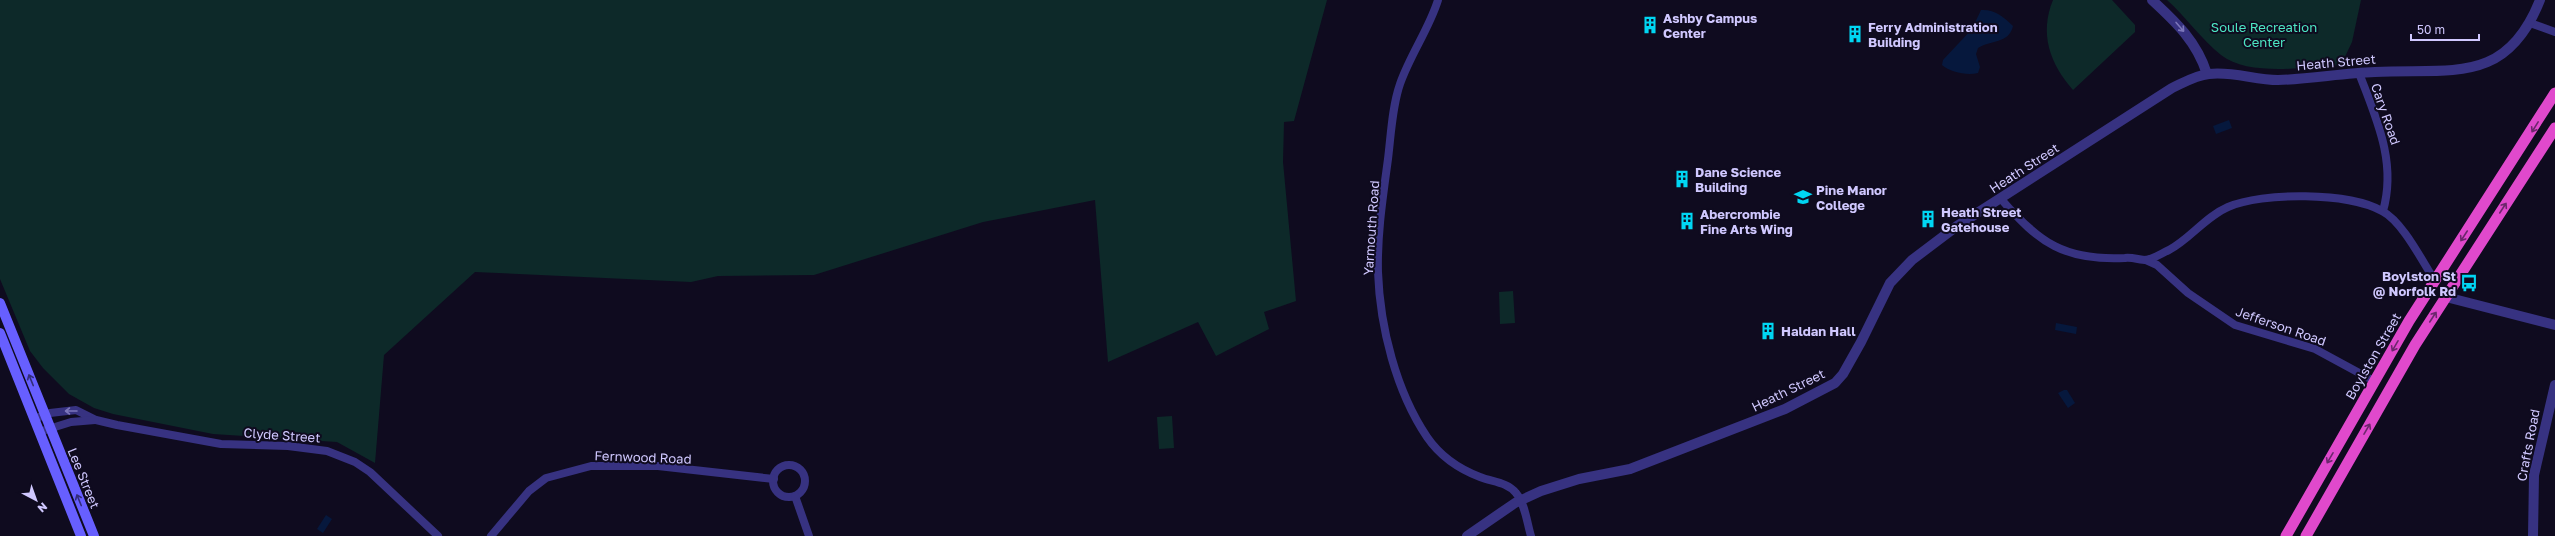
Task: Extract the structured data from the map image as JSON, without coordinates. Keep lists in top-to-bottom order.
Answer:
{
  "streets": {
    "highway": ["Boylston Street"],
    "main road": ["Lee Street"],
    "street": [
      "Heath Street",
      "Cary Road",
      "Yarmouth Road",
      "Jefferson Road",
      "Clyde Street",
      "Crafts Road",
      "Fernwood Road"
    ]
  },
  "crossings": [
    ["Heath Street", "Cary Road"],
    ["Heath Street", "Yarmouth Road"],
    ["Jefferson Road", "Boylston Street"],
    ["Clyde Street", "Lee Street"]
  ],
  "parks": ["Soule Recreation Center"],
  "places": {
    "building": [
      "Ashby Campus Center",
      "Ferry Administration Building",
      "Dane Science Building",
      "Heath Street Gatehouse",
      "Abercrombie Fine Arts Wing",
      "Haldan Hall"
    ],
    "school or university": ["Pine Manor College"],
    "bus stop": ["Boylston St @ Norfolk Rd"]
  },
  "scale_bar": "50 m",
  "north": "bottom right"
}
